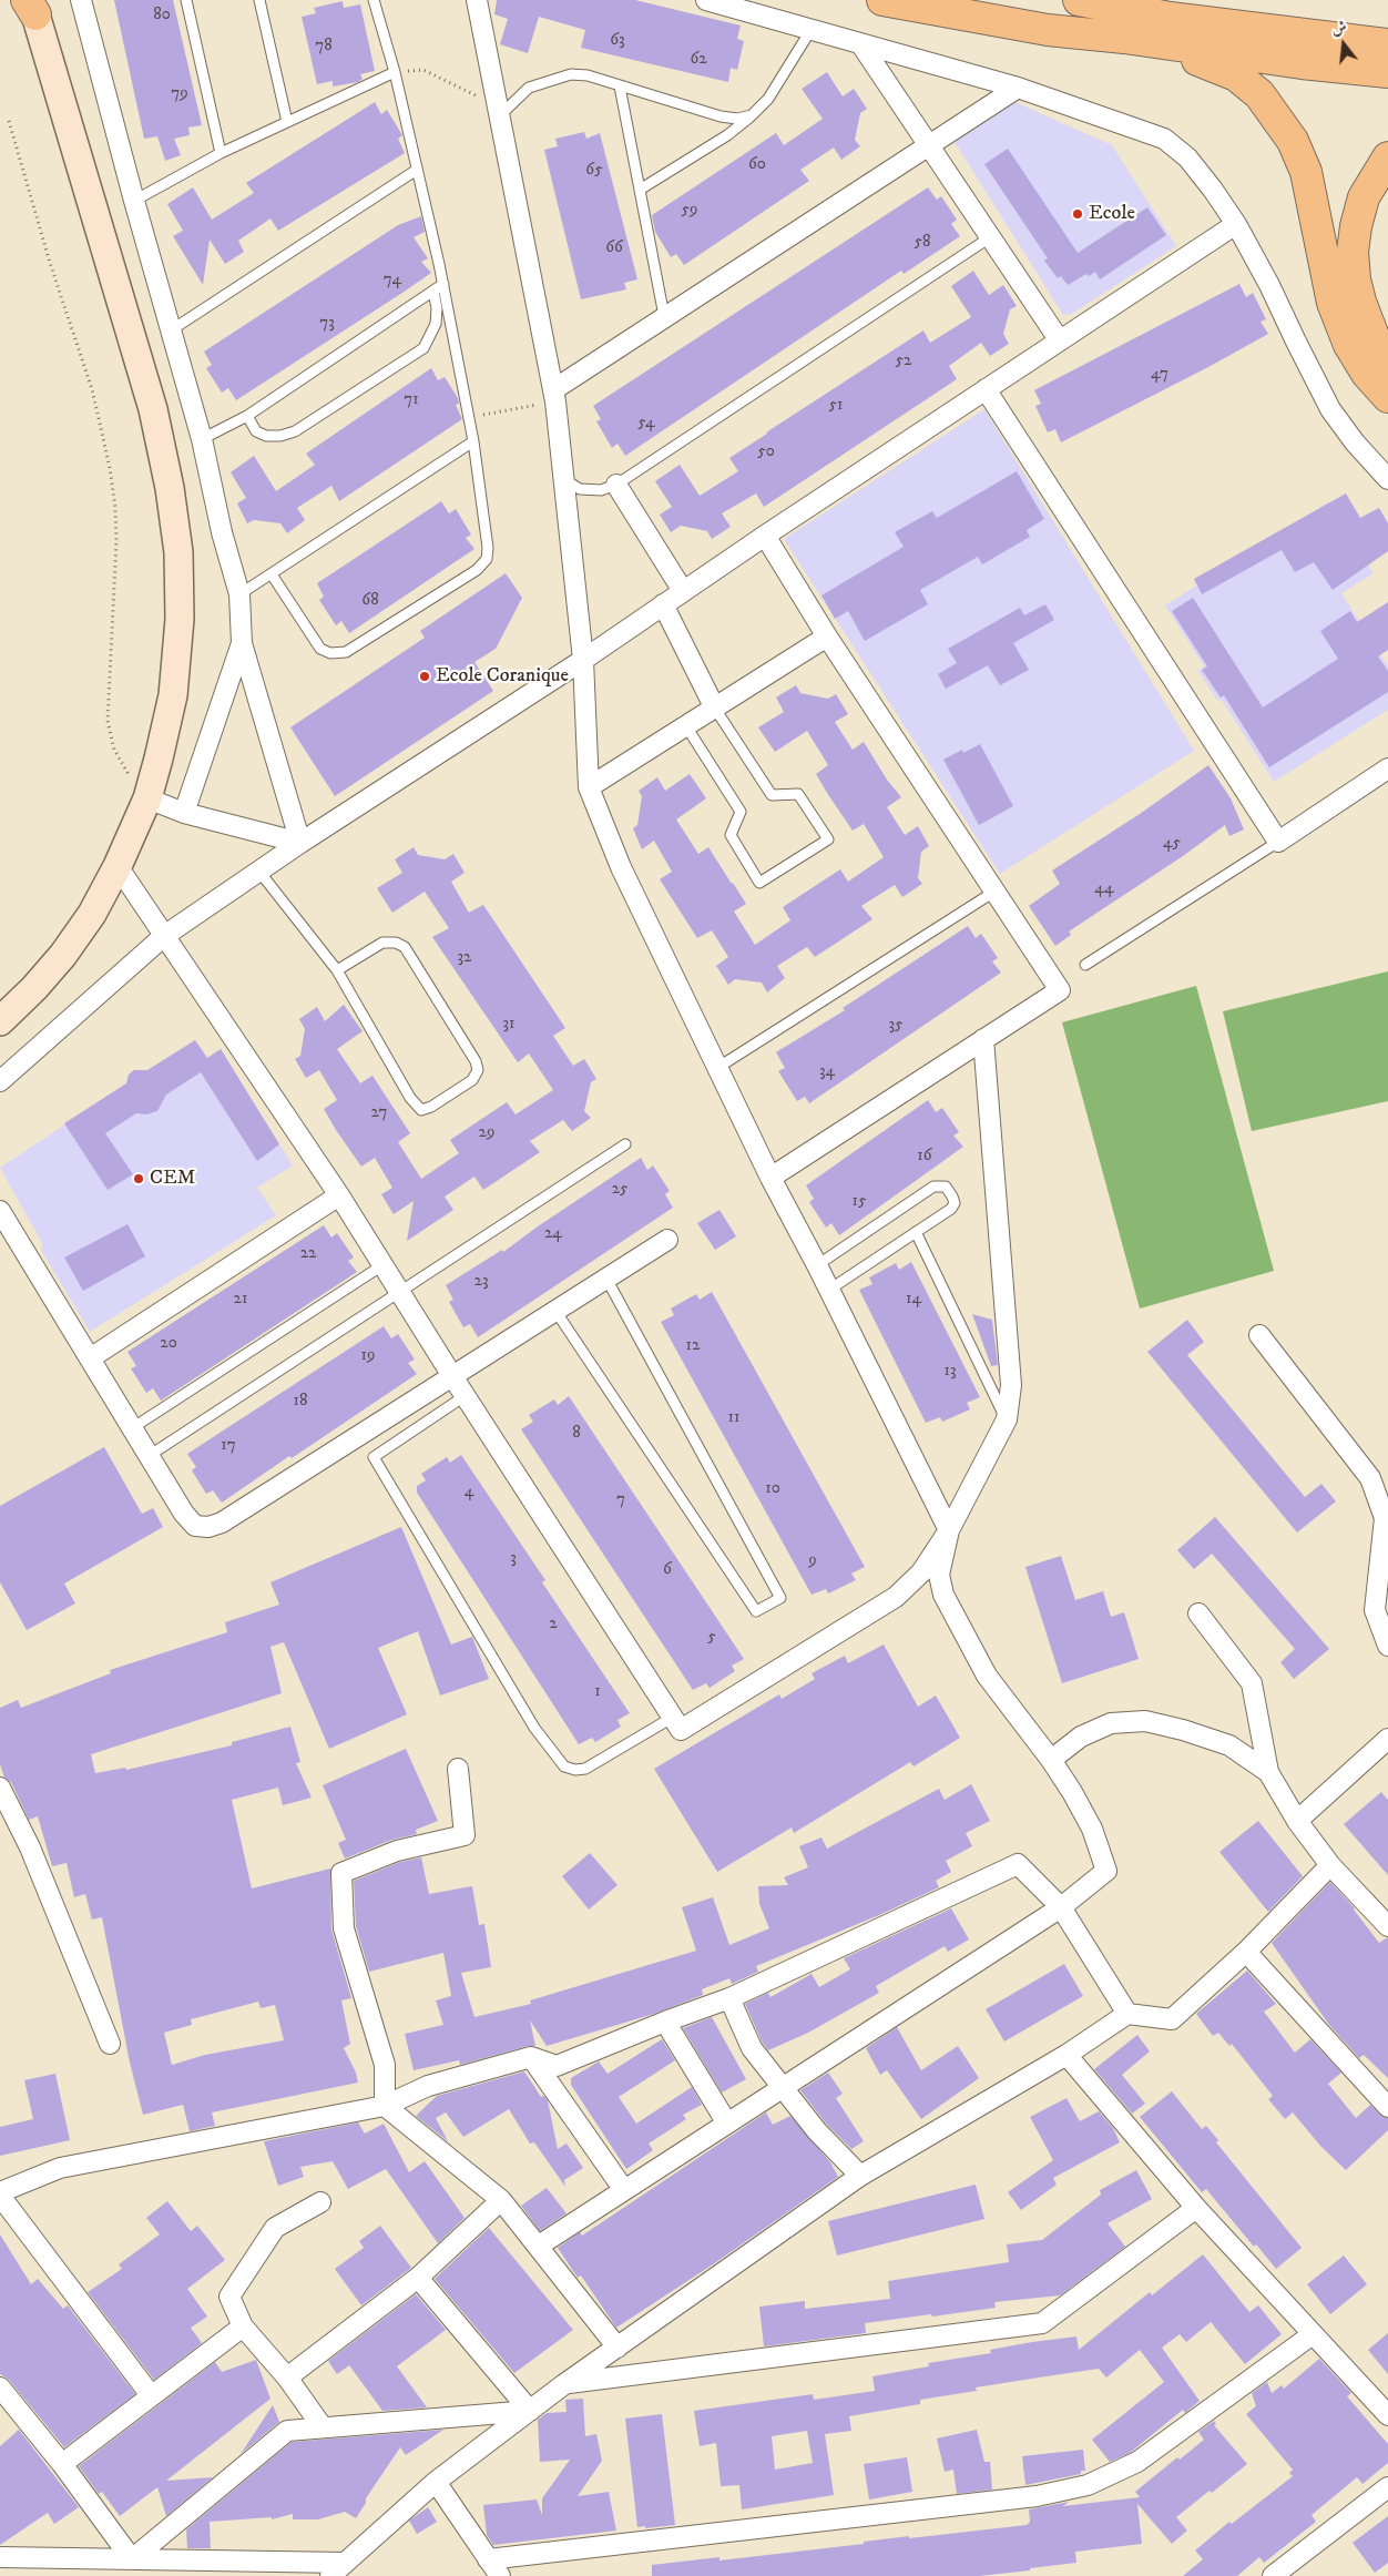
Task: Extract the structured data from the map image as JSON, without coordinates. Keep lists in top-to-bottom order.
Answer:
{
  "places": ["Ecole", "Ecole Coranique", "CEM"],
  "house_numbers": [
    "80",
    "63",
    "78",
    "62",
    "79",
    "60",
    "65",
    "59",
    "58",
    "66",
    "74",
    "73",
    "52",
    "47",
    "71",
    "51",
    "54",
    "50",
    "68",
    "45",
    "44",
    "32",
    "31",
    "35",
    "34",
    "27",
    "29",
    "16",
    "25",
    "15",
    "24",
    "22",
    "23",
    "21",
    "14",
    "20",
    "12",
    "19",
    "13",
    "18",
    "11",
    "8",
    "17",
    "10",
    "4",
    "7",
    "3",
    "9",
    "6",
    "2",
    "5",
    "1"
  ],
  "north": "top"
}
